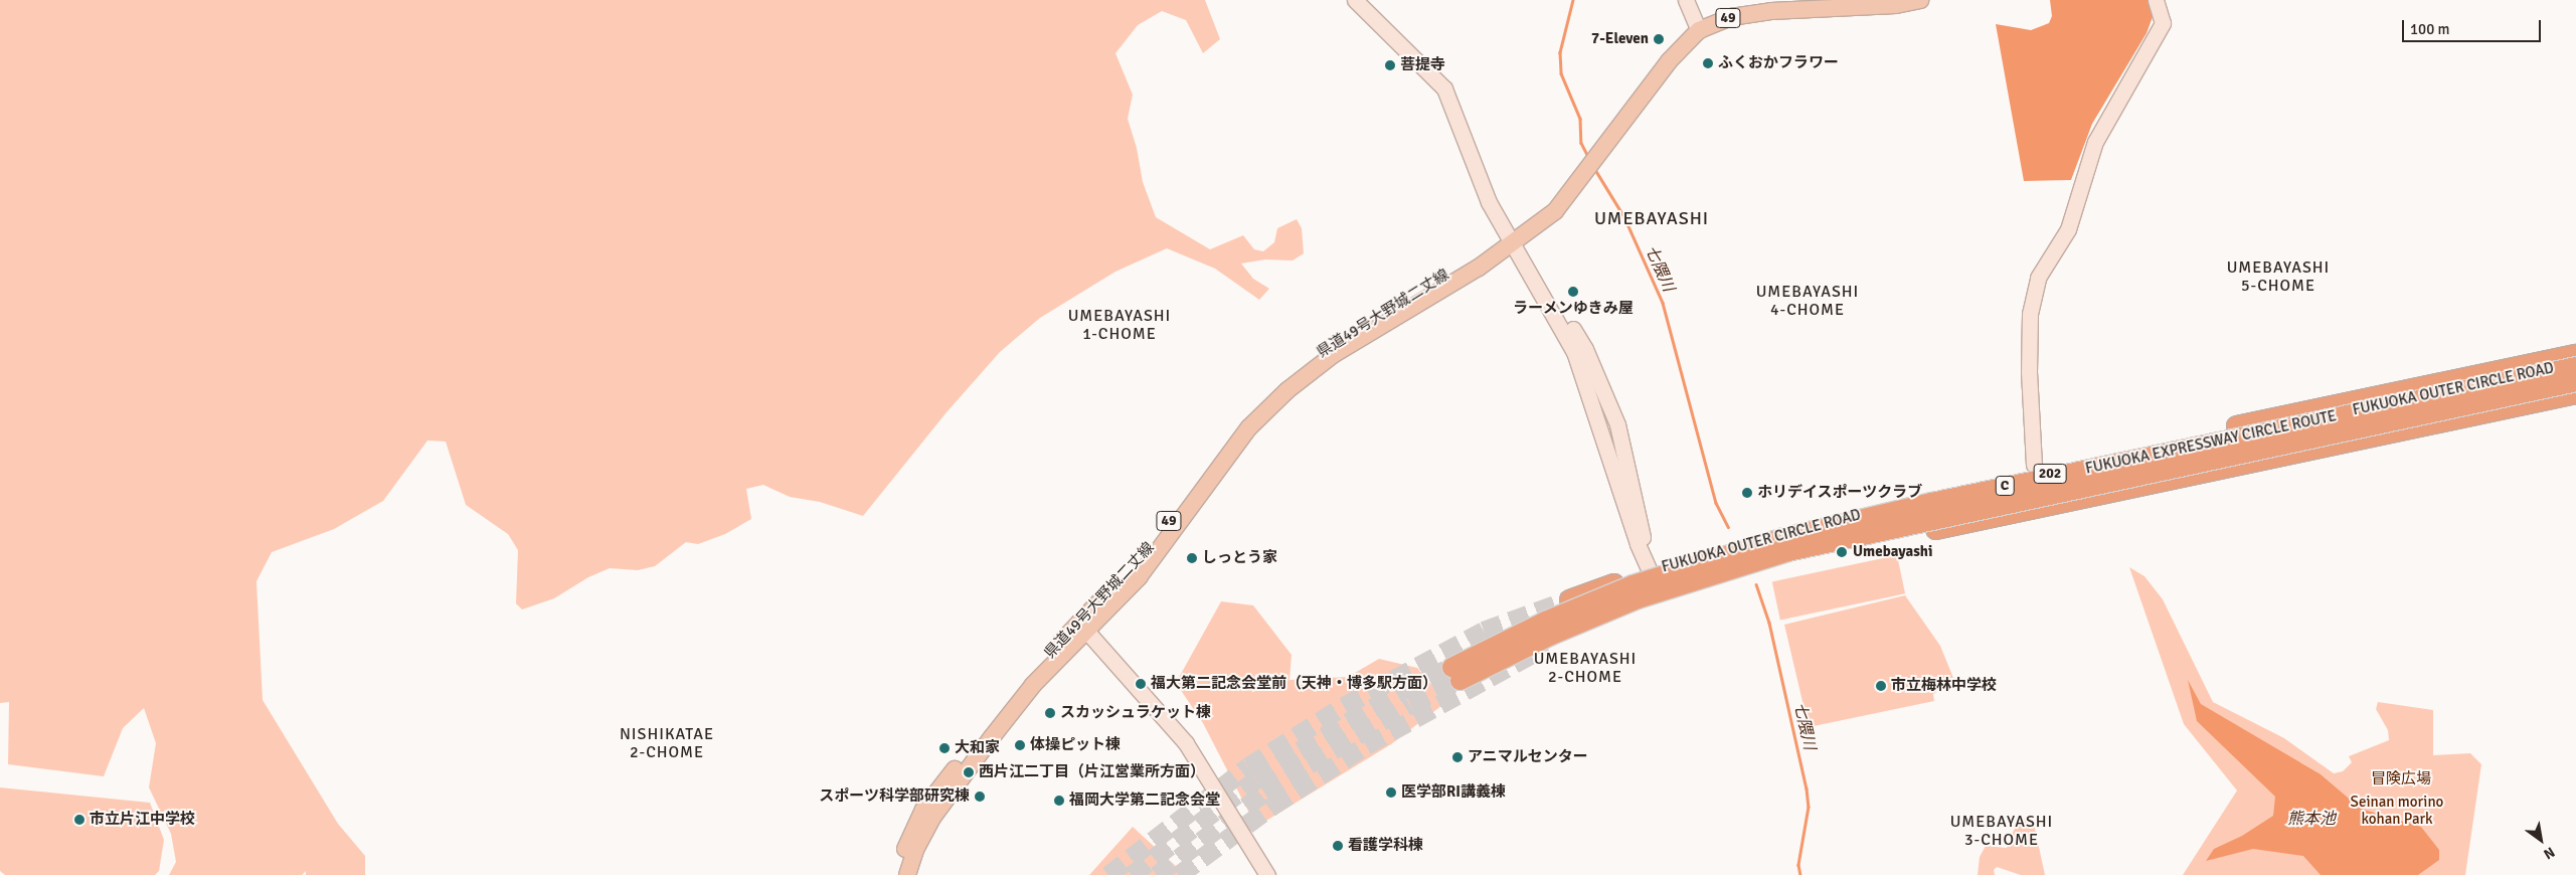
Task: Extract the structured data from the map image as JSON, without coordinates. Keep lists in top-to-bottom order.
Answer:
{
  "streets": {
    "highway": [
      "FUKUOKA OUTER CIRCLE ROAD",
      "FUKUOKA EXPRESSWAY CIRCLE ROUTE",
      "202",
      "C"
    ],
    "main road": ["49", "県道49号大野城二丈線"]
  },
  "crossings": [
    ["FUKUOKA OUTER CIRCLE ROAD", "FUKUOKA EXPRESSWAY CIRCLE ROUTE"]
  ],
  "districts": [
    "UMEBAYASHI",
    "UMEBAYASHI 5-CHOME",
    "UMEBAYASHI 4-CHOME",
    "UMEBAYASHI 1-CHOME",
    "UMEBAYASHI 2-CHOME",
    "NISHIKATAE 2-CHOME",
    "UMEBAYASHI 3-CHOME"
  ],
  "water": ["七隈川", "熊本池"],
  "parks": ["冒険広場", "Seinan morino kohan Park"],
  "places": [
    "7-Eleven",
    "ふくおかフラワー",
    "菩提寺",
    "ラーメンゆきみ屋",
    "ホリデイスポーツクラブ",
    "Umebayashi",
    "しっとう家",
    "福大第二記念会堂前（天神・博多駅方面）",
    "市立梅林中学校",
    "スカッシュラケット棟",
    "体操ピット棟",
    "大和家",
    "アニマルセンター",
    "西片江二丁目（片江営業所方面）",
    "医学部RI講義棟",
    "スポーツ科学部研究棟",
    "福岡大学第二記念会堂",
    "市立片江中学校",
    "看護学科棟"
  ],
  "scale_bar": "100 m",
  "north": "bottom right"
}
